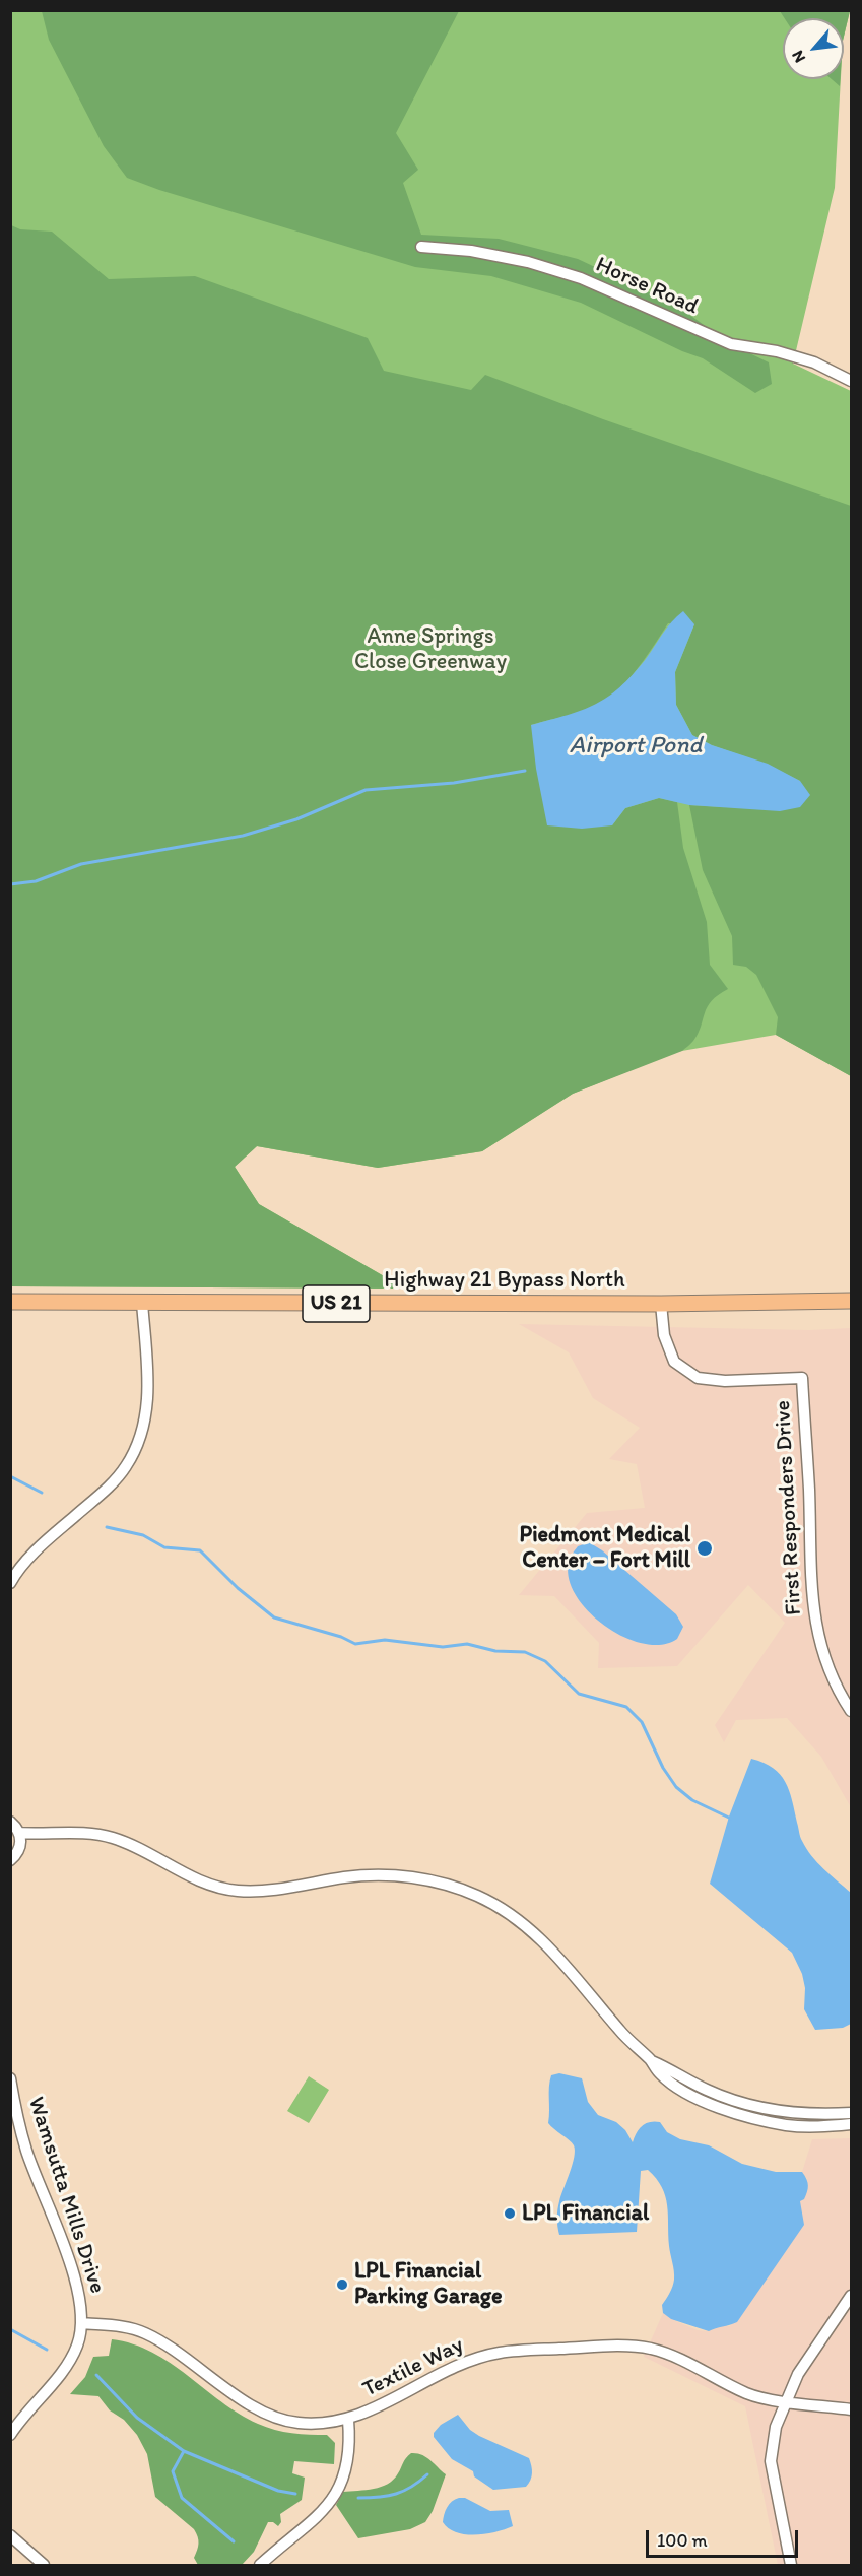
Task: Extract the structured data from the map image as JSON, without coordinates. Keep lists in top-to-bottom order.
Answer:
{
  "streets": {
    "main road": ["Highway 21 Bypass North", "US 21"],
    "street": [
      "Horse Road",
      "First Responders Drive",
      "Wamsutta Mills Drive",
      "Textile Way"
    ]
  },
  "crossings": [
    ["Highway 21 Bypass North", "First Responders Drive"],
    ["Wamsutta Mills Drive", "Textile Way"]
  ],
  "water": ["Airport Pond"],
  "parks": ["Anne Springs Close Greenway"],
  "places": ["Piedmont Medical Center – Fort Mill", "LPL Financial", "LPL Financial Parking Garage"],
  "scale_bar": "100 m",
  "north": "bottom left"
}
